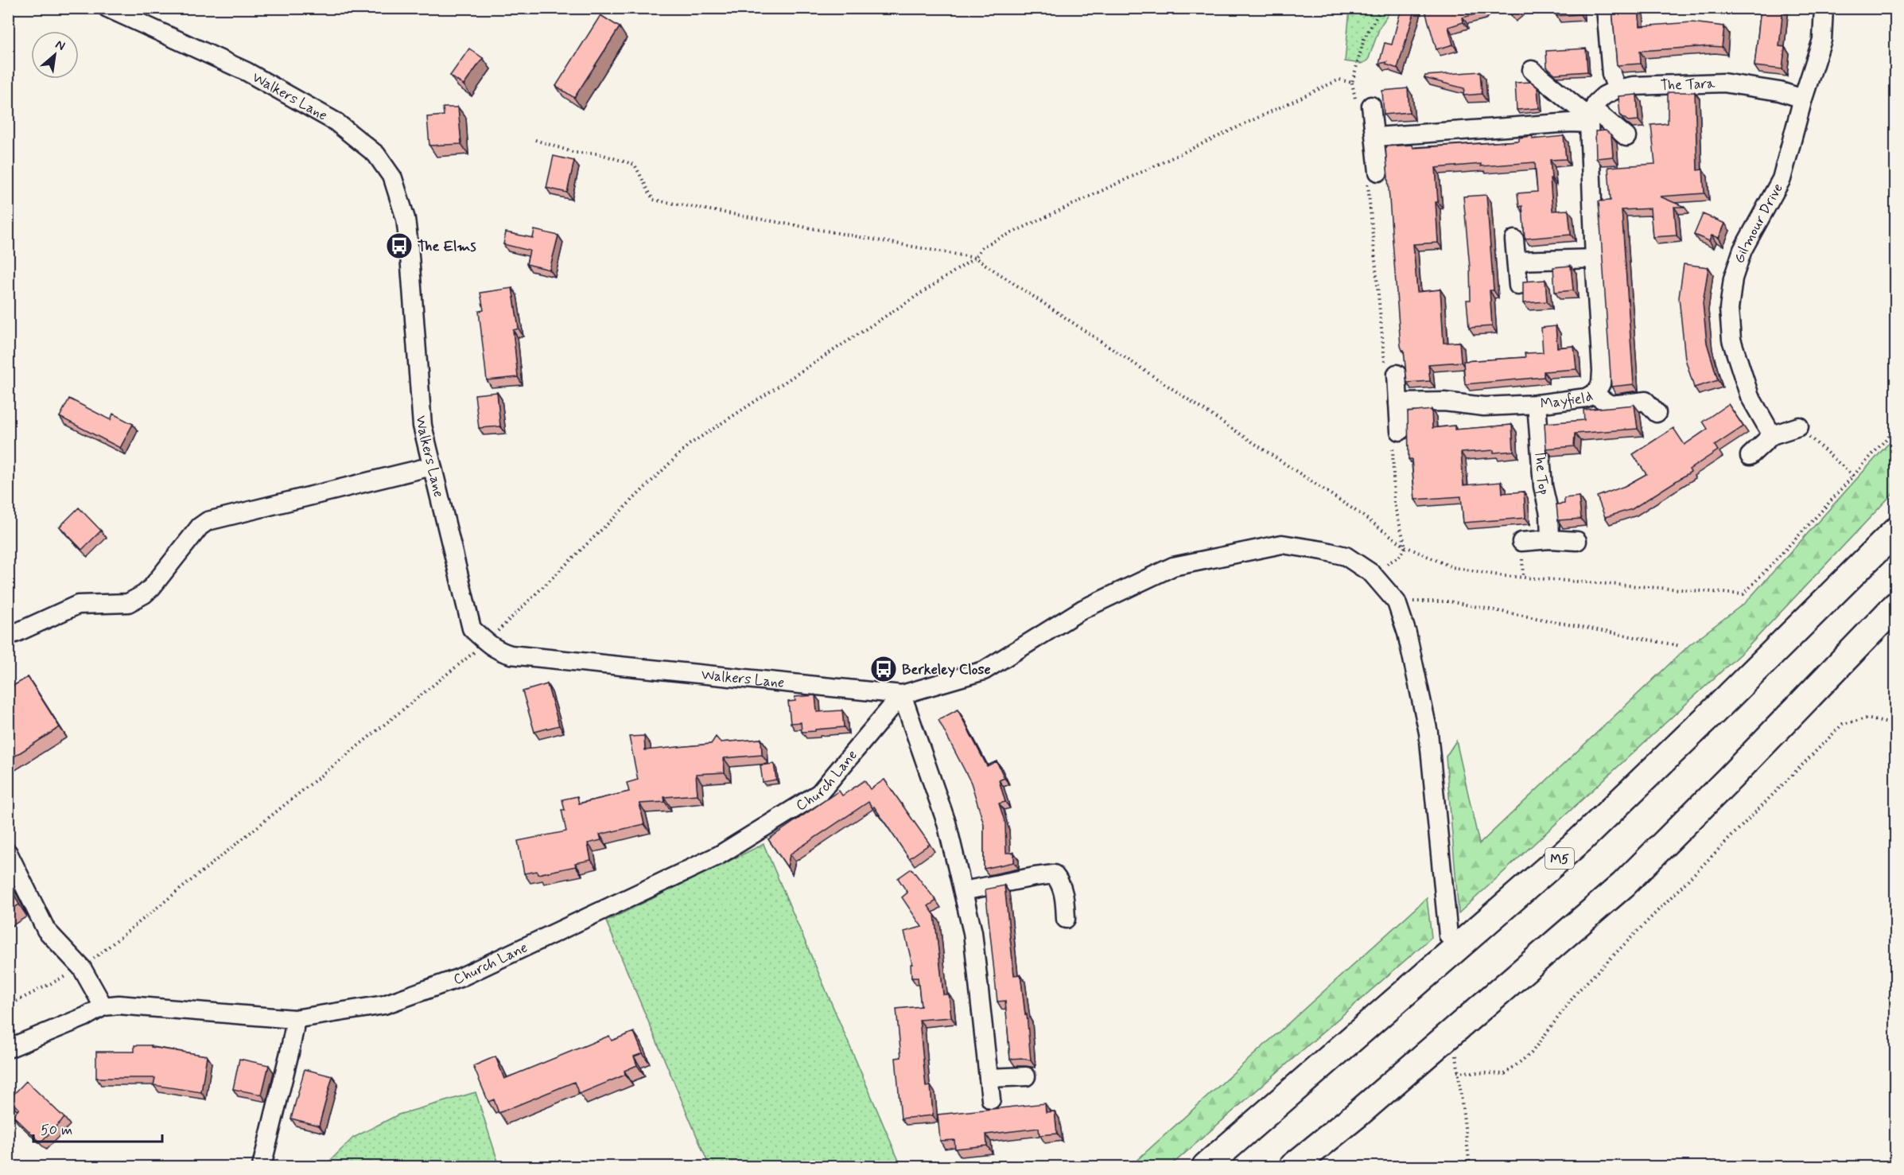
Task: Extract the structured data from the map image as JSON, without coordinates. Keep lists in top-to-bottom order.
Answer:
{
  "streets": {
    "highway": ["M5"],
    "street": [
      "The Tara",
      "Walkers Lane",
      "Gilmour Drive",
      "Mayfield",
      "The Top",
      "Church Lane"
    ]
  },
  "crossings": [
    ["The Tara", "Gilmour Drive"],
    ["The Tara", "Mayfield"],
    ["Walkers Lane", "Church Lane"],
    ["Mayfield", "The Top"]
  ],
  "places": {
    "bus stop": ["The Elms", "Berkeley Close"]
  },
  "scale_bar": "50 m",
  "north": "top right"
}
